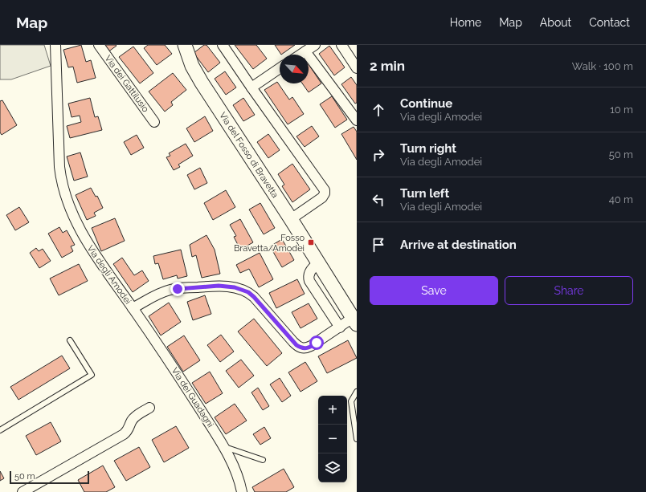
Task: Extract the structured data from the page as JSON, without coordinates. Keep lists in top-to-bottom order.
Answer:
{
  "streets": {
    "main road": ["Via del Fosso di Bravetta"],
    "street": ["Via dei Gattilusio", "Via degli Amodei", "Via dei Guadagni"]
  },
  "crossings": [
    ["Via del Fosso di Bravetta", "Via degli Amodei"],
    ["Via degli Amodei", "Via dei Guadagni"]
  ],
  "places": {
    "transit": ["Fosso Bravetta/Amodei"]
  },
  "scale_bar": "50 m",
  "north": "bottom right",
  "page": {
    "header": "Map",
    "nav": [
      "Home",
      "Map",
      "About",
      "Contact"
    ],
    "heading": ["2 min", "Walk · 100 m"],
    "list": [
      ["Continue", "Via degli Amodei", "10 m"],
      ["Turn right", "Via degli Amodei", "50 m"],
      ["Turn left", "Via degli Amodei", "40 m"],
      "Arrive at destination"
    ],
    "buttons": ["Save", "Share"],
    "map_buttons": ["+", "−"],
    "scale": "50 m"
  }
}
